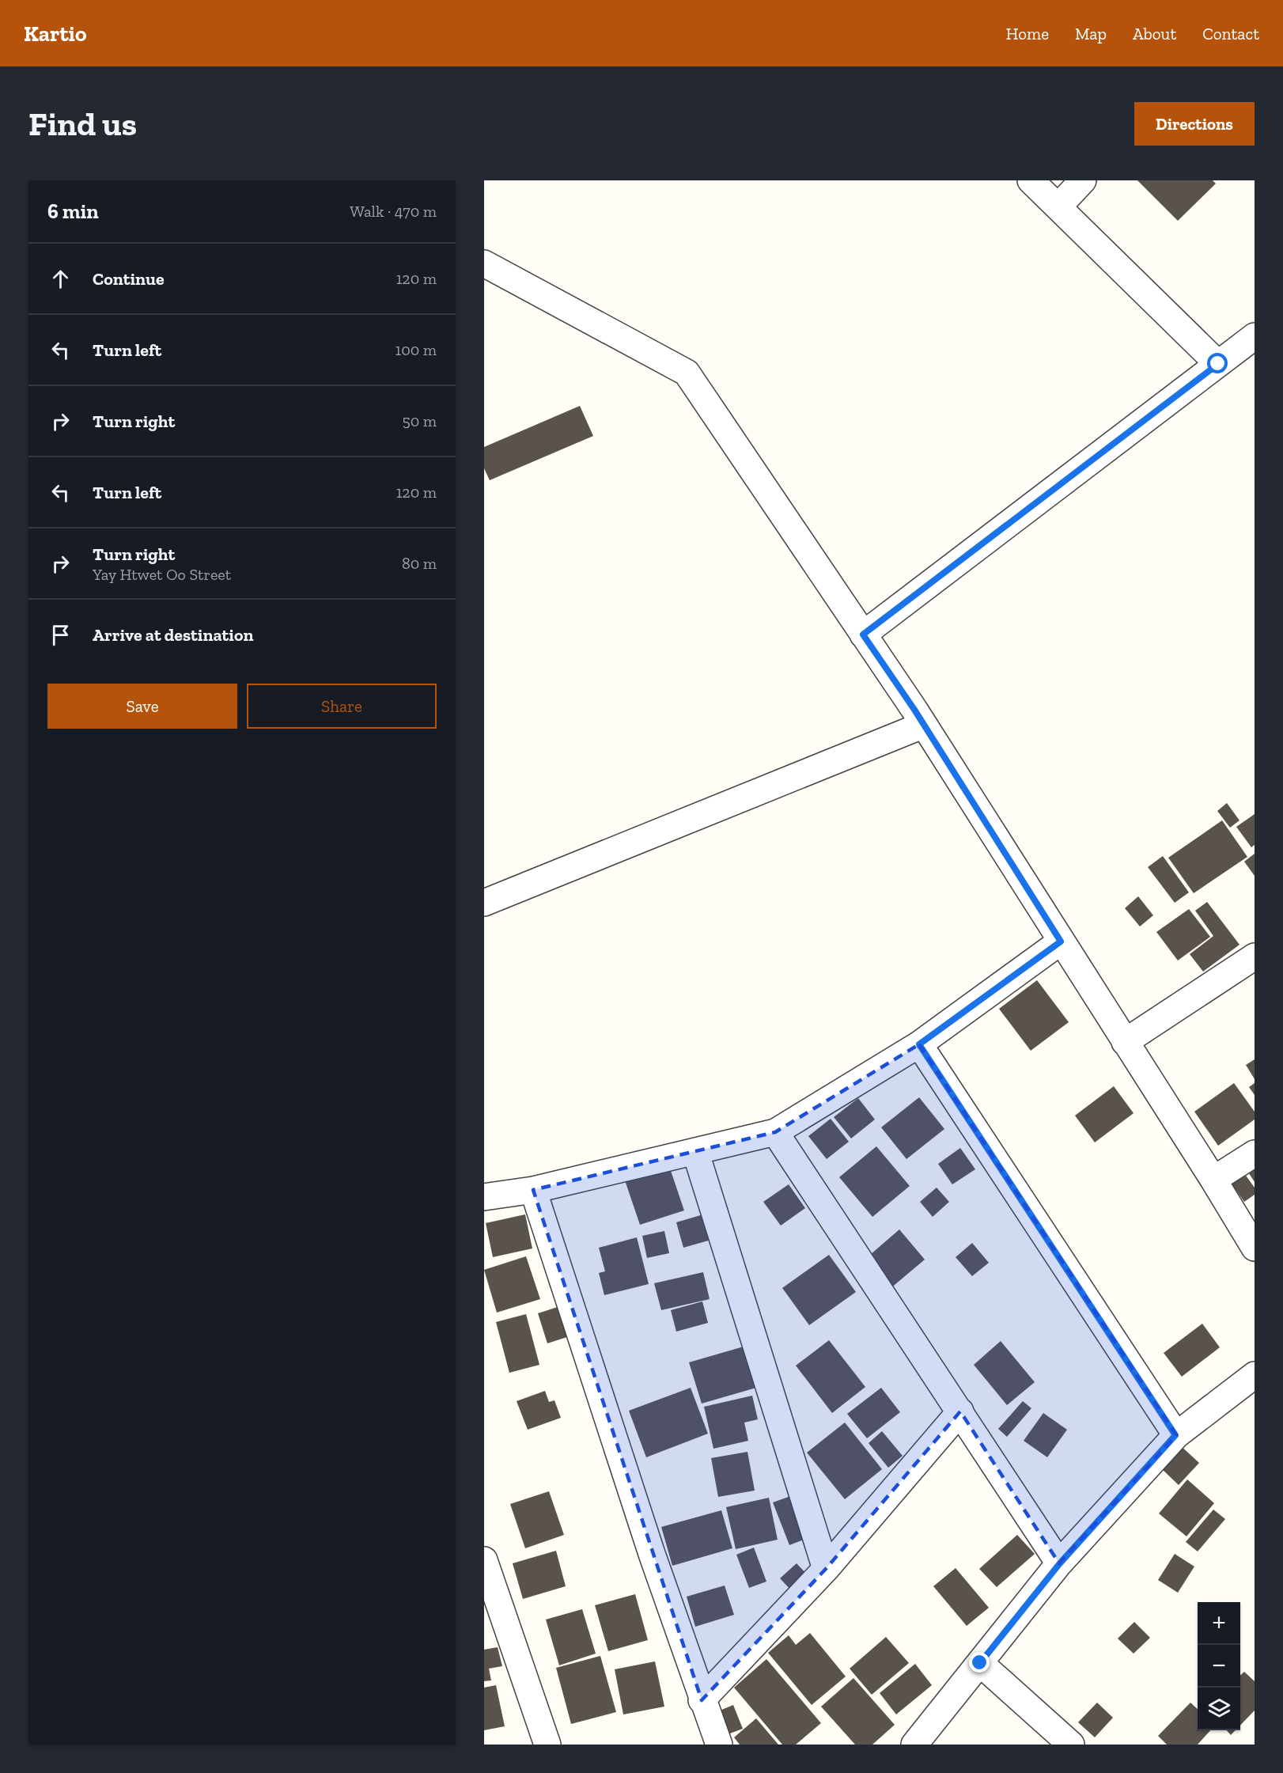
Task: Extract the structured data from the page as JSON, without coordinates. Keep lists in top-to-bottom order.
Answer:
{
  "page": {
    "header": "Kartio",
    "nav": [
      "Home",
      "Map",
      "About",
      "Contact"
    ],
    "buttons": [
      "Directions",
      ["Save", "Share"]
    ],
    "title": "Find us",
    "heading": ["6 min", "Walk · 470 m"],
    "list": [
      ["Continue", "120 m"],
      ["Turn left", "100 m"],
      ["Turn right", "50 m"],
      ["Turn left", "120 m"],
      ["Turn right", "Yay Htwet Oo Street", "80 m"],
      "Arrive at destination"
    ],
    "map_buttons": ["+", "−"]
  }
}
